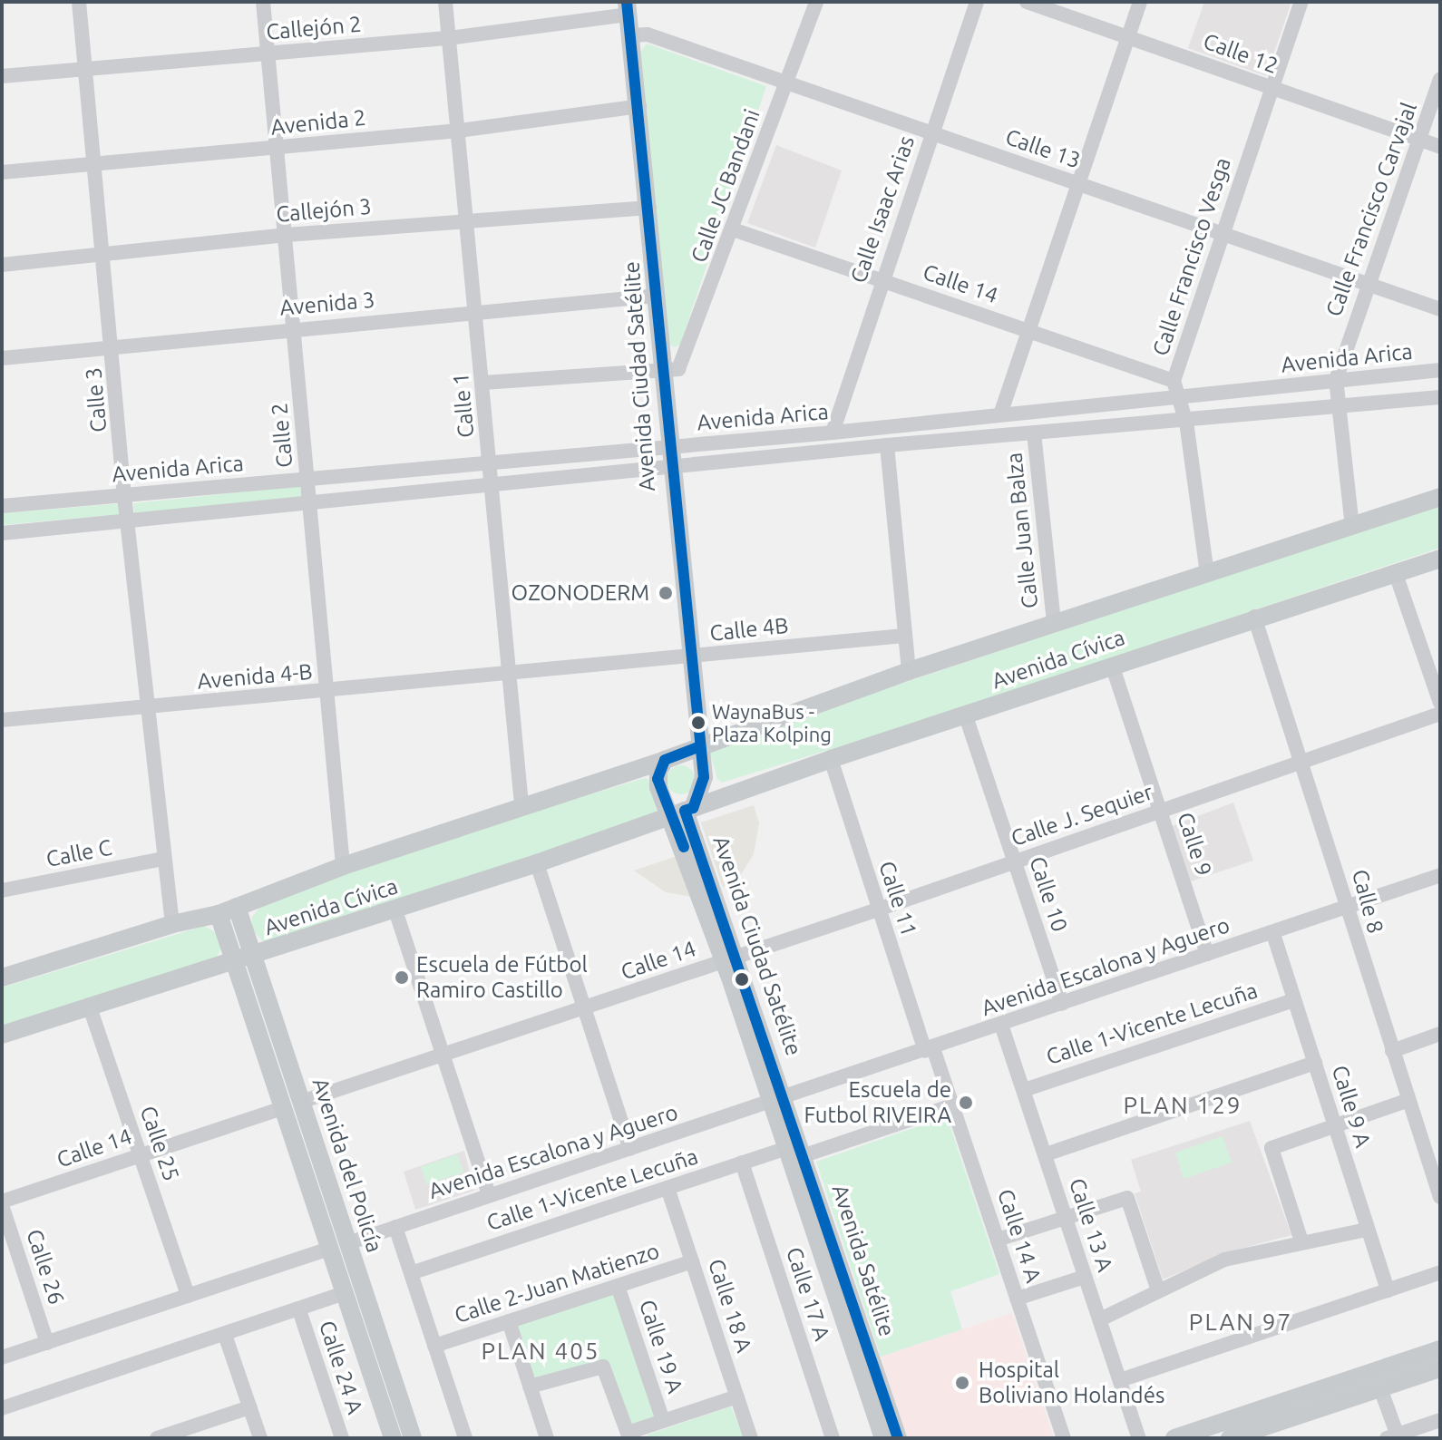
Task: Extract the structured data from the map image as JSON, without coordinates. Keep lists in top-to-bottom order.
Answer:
{
  "streets": {
    "main road": [
      "Avenida Ciudad Satélite",
      "Avenida Cívica",
      "Avenida del Policía",
      "Avenida Satélite"
    ],
    "street": [
      "Callejón 2",
      "Calle 12",
      "Avenida 2",
      "Calle 13",
      "Calle JC Bandani",
      "Calle Isaac Arias",
      "Calle Francisco Carvajal",
      "Callejón 3",
      "Calle Francisco Vesga",
      "Calle 14",
      "Avenida 3",
      "Avenida Arica",
      "Calle 3",
      "Calle 1",
      "Calle 2",
      "Calle Juan Balza",
      "Calle 4B",
      "Avenida 4-B",
      "Calle J. Sequier",
      "Calle 9",
      "Calle C",
      "Calle 10",
      "Calle 11",
      "Calle 8",
      "Avenida Escalona y Aguero",
      "Calle 1-Vicente Lecuña",
      "Calle 9 A",
      "Calle 25",
      "Calle 13 A",
      "Calle 14 A",
      "Calle 26",
      "Calle 2-Juan Matienzo",
      "Calle 17 A",
      "Calle 18 A",
      "Calle 19 A",
      "Calle 24 A"
    ]
  },
  "crossings": [
    ["Callejón 2", "Avenida Ciudad Satélite"],
    ["Callejón 2", "Calle 3"],
    ["Callejón 2", "Calle 1"],
    ["Callejón 2", "Calle 2"],
    ["Calle 12", "Calle Francisco Carvajal"],
    ["Calle 12", "Calle Francisco Vesga"],
    ["Avenida 2", "Avenida Ciudad Satélite"],
    ["Avenida 2", "Calle 3"],
    ["Avenida 2", "Calle 1"],
    ["Avenida 2", "Calle 2"],
    ["Calle 13", "Calle JC Bandani"],
    ["Calle 13", "Calle Isaac Arias"],
    ["Calle 13", "Calle Francisco Carvajal"],
    ["Calle 13", "Calle Francisco Vesga"],
    ["Calle 13", "Avenida Ciudad Satélite"],
    ["Calle JC Bandani", "Calle 14"],
    ["Calle JC Bandani", "Avenida Ciudad Satélite"],
    ["Calle Isaac Arias", "Calle 14"],
    ["Calle Isaac Arias", "Avenida Arica"],
    ["Calle Francisco Carvajal", "Avenida Arica"],
    ["Calle Francisco Carvajal", "Avenida Cívica"],
    ["Callejón 3", "Avenida Ciudad Satélite"],
    ["Callejón 3", "Calle 3"],
    ["Callejón 3", "Calle 1"],
    ["Callejón 3", "Calle 2"],
    ["Calle Francisco Vesga", "Calle 14"],
    ["Calle Francisco Vesga", "Avenida Arica"],
    ["Calle Francisco Vesga", "Avenida Cívica"],
    ["Calle 14", "Avenida Ciudad Satélite"],
    ["Calle 14", "Calle J. Sequier"],
    ["Calle 14", "Calle 25"],
    ["Calle 14", "Avenida del Policía"],
    ["Calle 14", "Calle 26"],
    ["Avenida 3", "Avenida Ciudad Satélite"],
    ["Avenida 3", "Calle 3"],
    ["Avenida 3", "Calle 1"],
    ["Avenida 3", "Calle 2"],
    ["Avenida Arica", "Avenida Ciudad Satélite"],
    ["Avenida Arica", "Calle 3"],
    ["Avenida Arica", "Calle 1"],
    ["Avenida Arica", "Calle 2"],
    ["Avenida Arica", "Calle Juan Balza"],
    ["Avenida Ciudad Satélite", "Calle 4B"],
    ["Avenida Ciudad Satélite", "Avenida Cívica"],
    ["Avenida Ciudad Satélite", "Calle J. Sequier"],
    ["Avenida Ciudad Satélite", "Avenida Escalona y Aguero"],
    ["Avenida Ciudad Satélite", "Avenida Satélite"],
    ["Calle 3", "Avenida Cívica"],
    ["Calle 3", "Avenida 4-B"],
    ["Calle 3", "Calle C"],
    ["Calle 1", "Calle 4B"],
    ["Calle 1", "Avenida Cívica"],
    ["Calle 1", "Avenida 4-B"],
    ["Calle 2", "Avenida Cívica"],
    ["Calle 2", "Avenida 4-B"],
    ["Calle Juan Balza", "Avenida Cívica"],
    ["Calle 4B", "Avenida 4-B"],
    ["Avenida Cívica", "Calle 9"],
    ["Avenida Cívica", "Calle 10"],
    ["Avenida Cívica", "Calle 11"],
    ["Avenida Cívica", "Calle 8"],
    ["Avenida Cívica", "Calle 25"],
    ["Avenida Cívica", "Avenida del Policía"],
    ["Calle J. Sequier", "Calle 9"],
    ["Calle J. Sequier", "Calle 10"],
    ["Calle J. Sequier", "Calle 11"],
    ["Calle J. Sequier", "Calle 8"],
    ["Calle 9", "Avenida Escalona y Aguero"],
    ["Calle 10", "Avenida Escalona y Aguero"],
    ["Calle 11", "Avenida Escalona y Aguero"],
    ["Calle 11", "Calle 14 A"],
    ["Calle 8", "Avenida Escalona y Aguero"],
    ["Avenida Escalona y Aguero", "Calle 9 A"],
    ["Avenida Escalona y Aguero", "Avenida del Policía"],
    ["Avenida Escalona y Aguero", "Calle 13 A"],
    ["Avenida Escalona y Aguero", "Calle 14 A"],
    ["Avenida Escalona y Aguero", "Avenida Satélite"],
    ["Calle 1-Vicente Lecuña", "Calle 9 A"],
    ["Calle 1-Vicente Lecuña", "Calle 13 A"],
    ["Calle 1-Vicente Lecuña", "Calle 14 A"],
    ["Calle 1-Vicente Lecuña", "Avenida Satélite"],
    ["Calle 1-Vicente Lecuña", "Calle 17 A"],
    ["Calle 1-Vicente Lecuña", "Calle 18 A"],
    ["Calle 2-Juan Matienzo", "Calle 18 A"],
    ["Calle 2-Juan Matienzo", "Calle 19 A"]
  ],
  "districts": ["PLAN 129", "PLAN 97", "PLAN 405"],
  "places": [
    "OZONODERM",
    "WaynaBus - Plaza Kolping",
    "Escuela de Fútbol Ramiro Castillo",
    "Escuela de Futbol RIVEIRA",
    "Hospital Boliviano Holandés"
  ]
}
